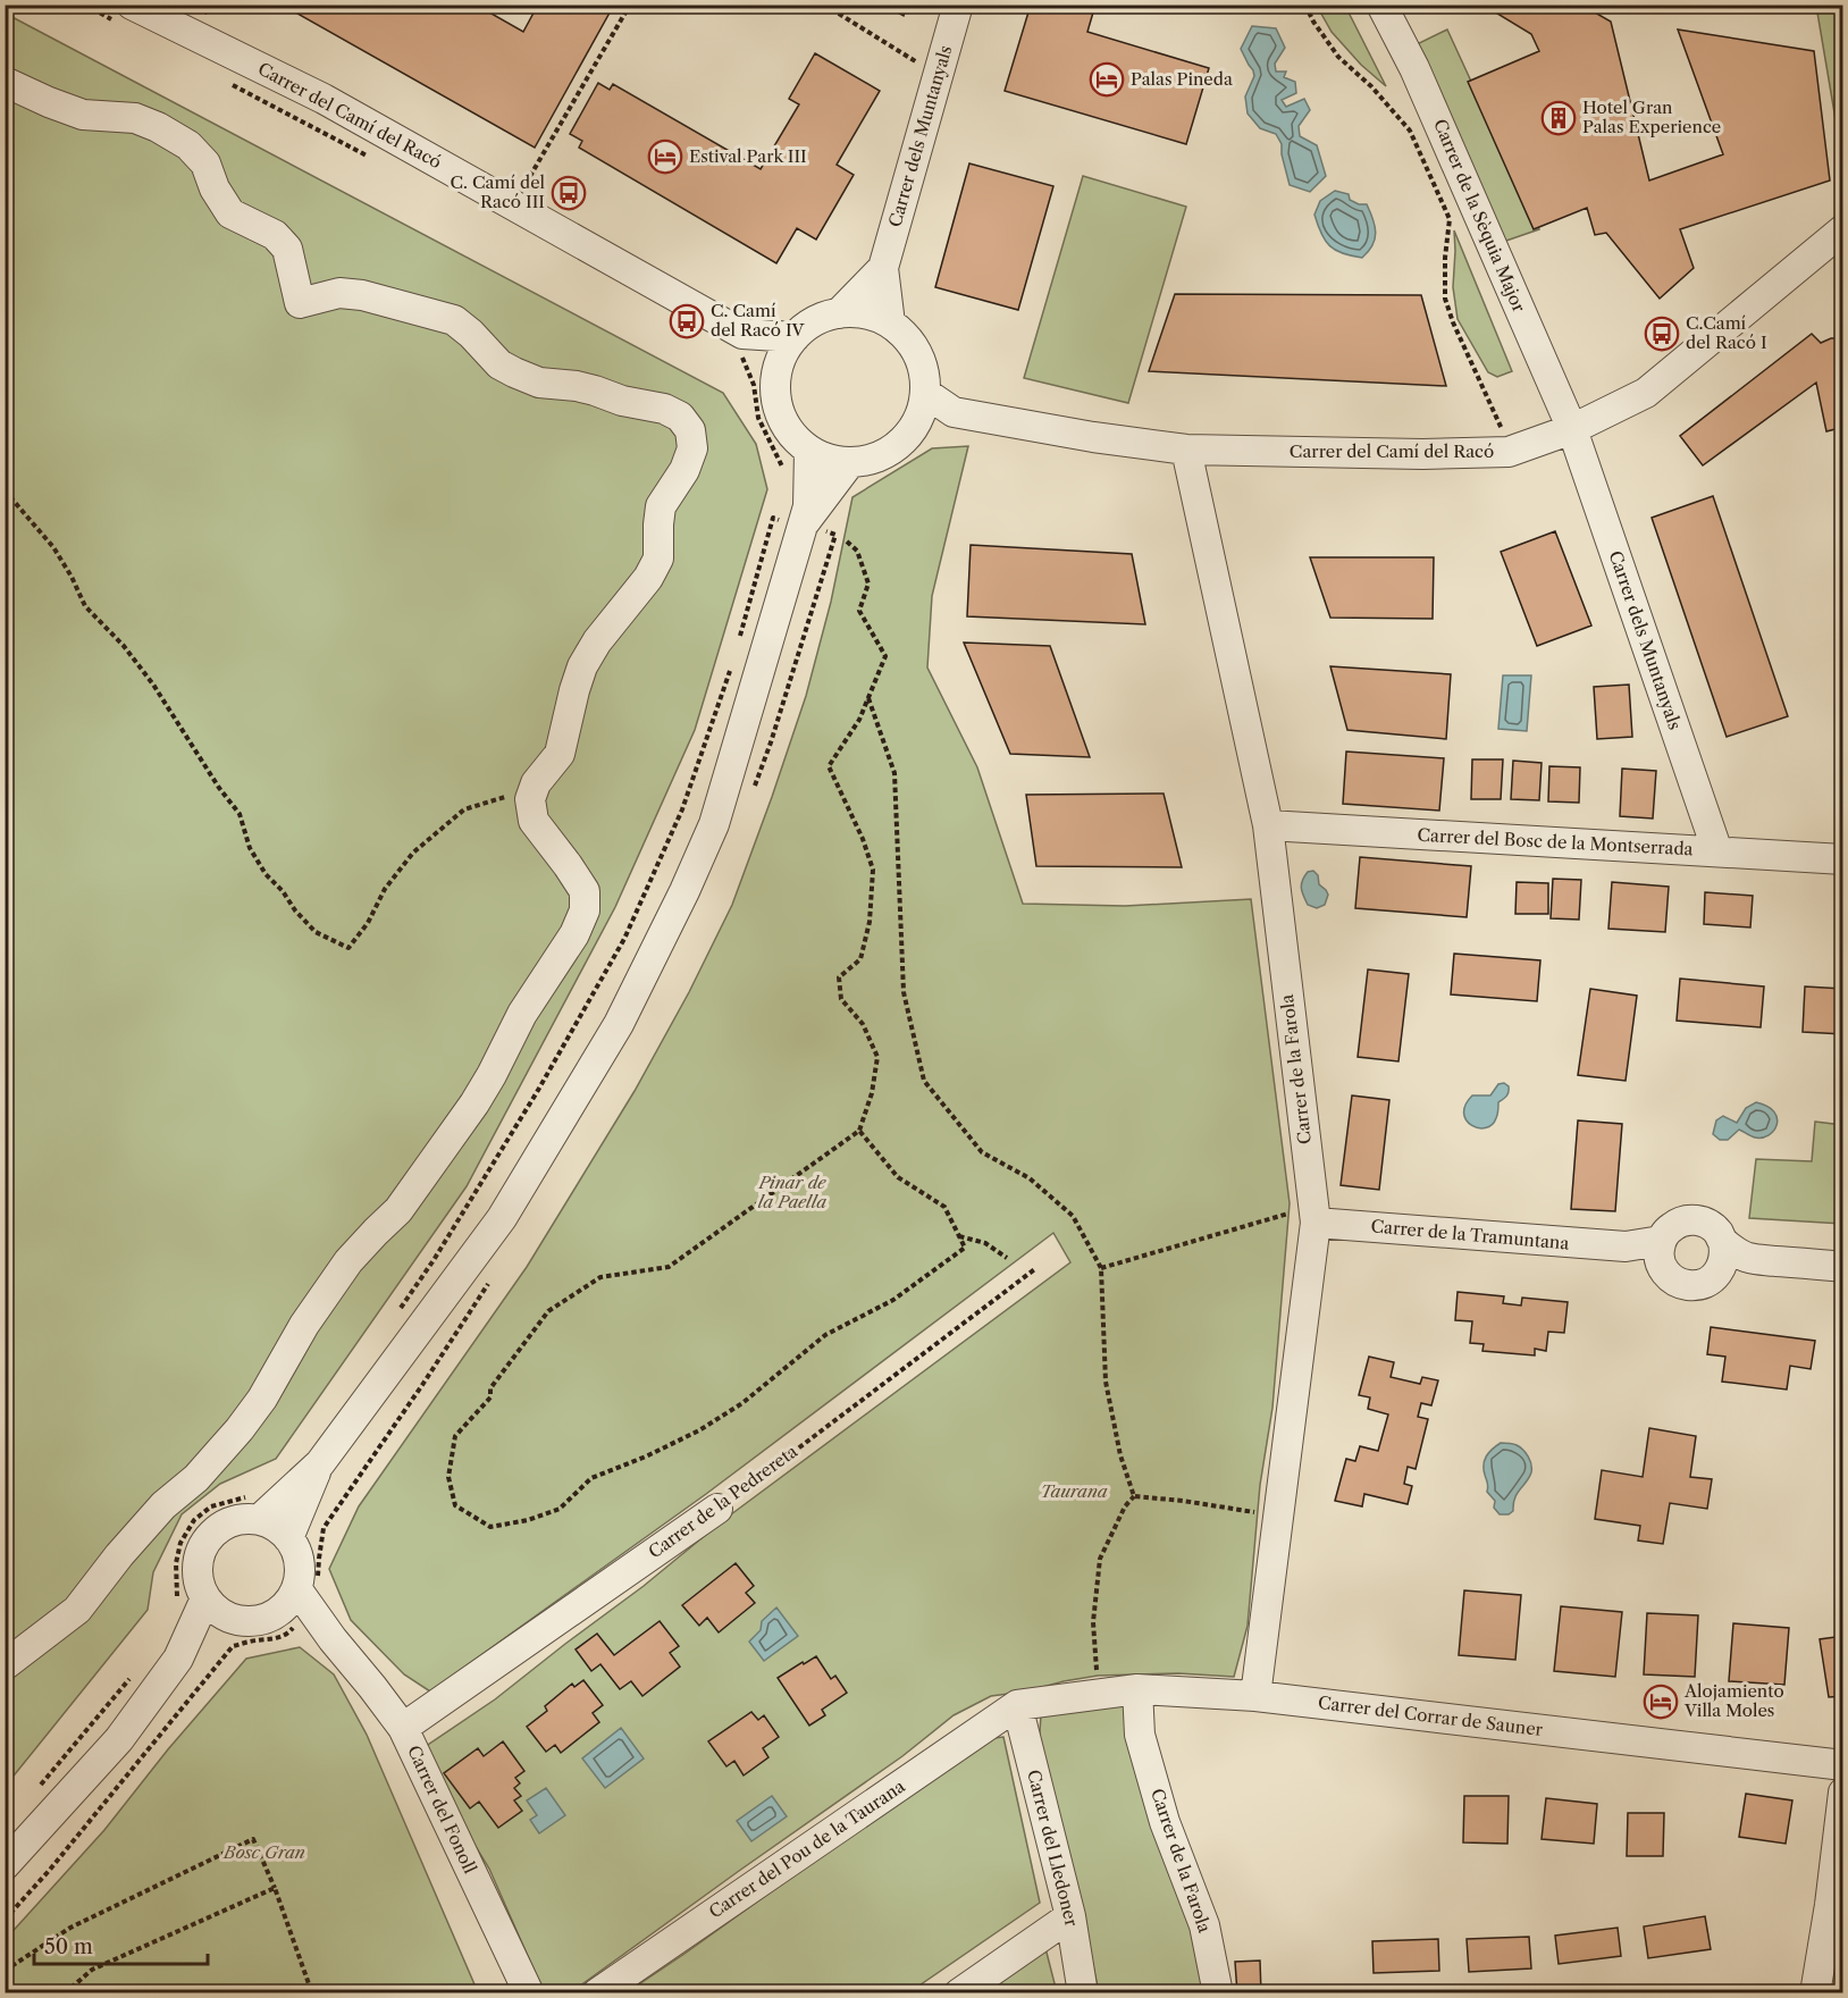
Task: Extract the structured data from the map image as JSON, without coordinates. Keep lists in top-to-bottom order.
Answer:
{
  "streets": {
    "street": [
      "Carrer del Camí del Racó",
      "Carrer dels Muntanyals",
      "Carrer de la Sèquia Major",
      "Carrer del Bosc de la Montserrada",
      "Carrer de la Farola",
      "Carrer de la Tramuntana",
      "Carrer de la Pedrereta",
      "Carrer del Corrar de Sauner",
      "Carrer del Fonoll",
      "Carrer del Lledoner",
      "Carrer del Pou de la Taurana"
    ]
  },
  "crossings": [
    ["Carrer del Camí del Racó", "Carrer dels Muntanyals"],
    ["Carrer del Camí del Racó", "Carrer de la Sèquia Major"],
    ["Carrer del Camí del Racó", "Carrer de la Farola"],
    ["Carrer dels Muntanyals", "Carrer de la Sèquia Major"],
    ["Carrer dels Muntanyals", "Carrer del Bosc de la Montserrada"],
    ["Carrer del Bosc de la Montserrada", "Carrer de la Farola"],
    ["Carrer de la Farola", "Carrer de la Tramuntana"],
    ["Carrer de la Farola", "Carrer del Corrar de Sauner"],
    ["Carrer de la Pedrereta", "Carrer del Fonoll"],
    ["Carrer del Corrar de Sauner", "Carrer del Lledoner"],
    ["Carrer del Corrar de Sauner", "Carrer del Pou de la Taurana"],
    ["Carrer del Lledoner", "Carrer del Pou de la Taurana"]
  ],
  "parks": ["Pinar de la Paella", "Taurana", "Bosc Gran"],
  "places": {
    "hotel": ["Palas Pineda", "Estival Park III", "Alojamiento Villa Moles"],
    "building": ["Hotel Gran Palas Experience"],
    "bus stop": ["C. Camí del Racó III", "C. Camí del Racó IV", "C.Camí del Racó I"]
  },
  "scale_bar": "50 m"
}
